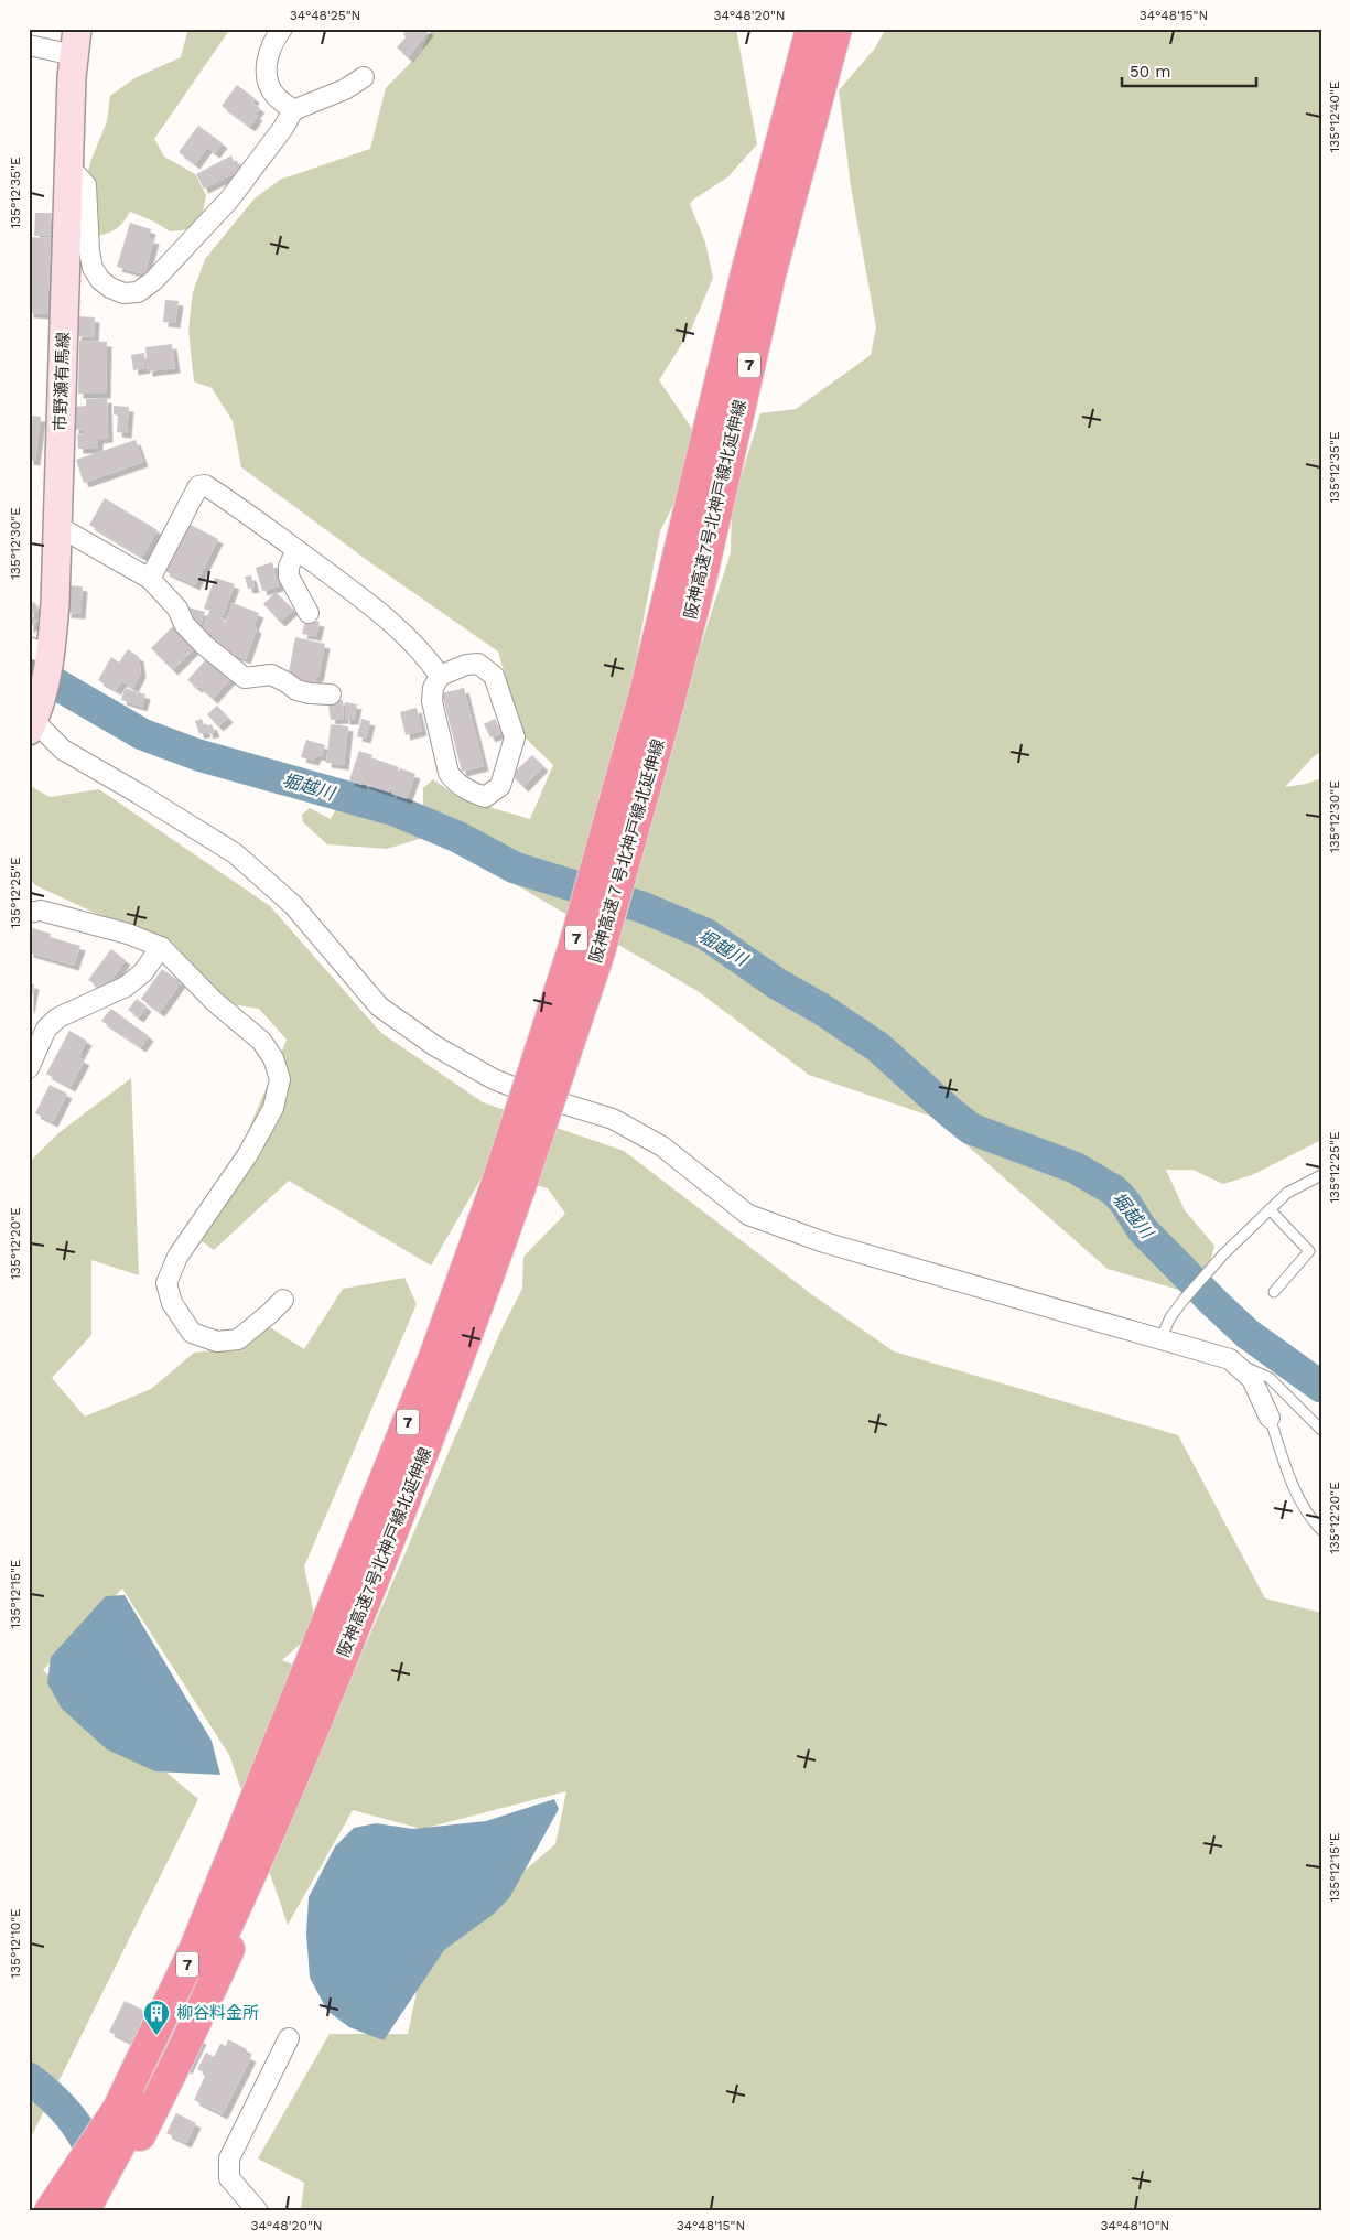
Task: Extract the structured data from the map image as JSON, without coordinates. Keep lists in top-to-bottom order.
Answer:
{
  "streets": {
    "highway": ["7", "阪神高速7号北神戸線北延伸線", "阪神高速７号北神戸線北延伸線"],
    "main road": ["市野瀬有馬線"]
  },
  "crossings": [
    ["7", "阪神高速7号北神戸線北延伸線"],
    ["阪神高速7号北神戸線北延伸線", "阪神高速７号北神戸線北延伸線"]
  ],
  "water": ["堀越川"],
  "places": {
    "building": ["柳谷料金所"]
  },
  "scale_bar": "50 m",
  "coordinates": [
    "34°48'25\"N",
    "34°48'20\"N",
    "34°48'15\"N",
    "135°12'40\"E",
    "135°12'35\"E",
    "135°12'30\"E",
    "135°12'25\"E",
    "135°12'20\"E",
    "135°12'15\"E",
    "135°12'10\"E",
    "34°48'10\"N"
  ]
}
